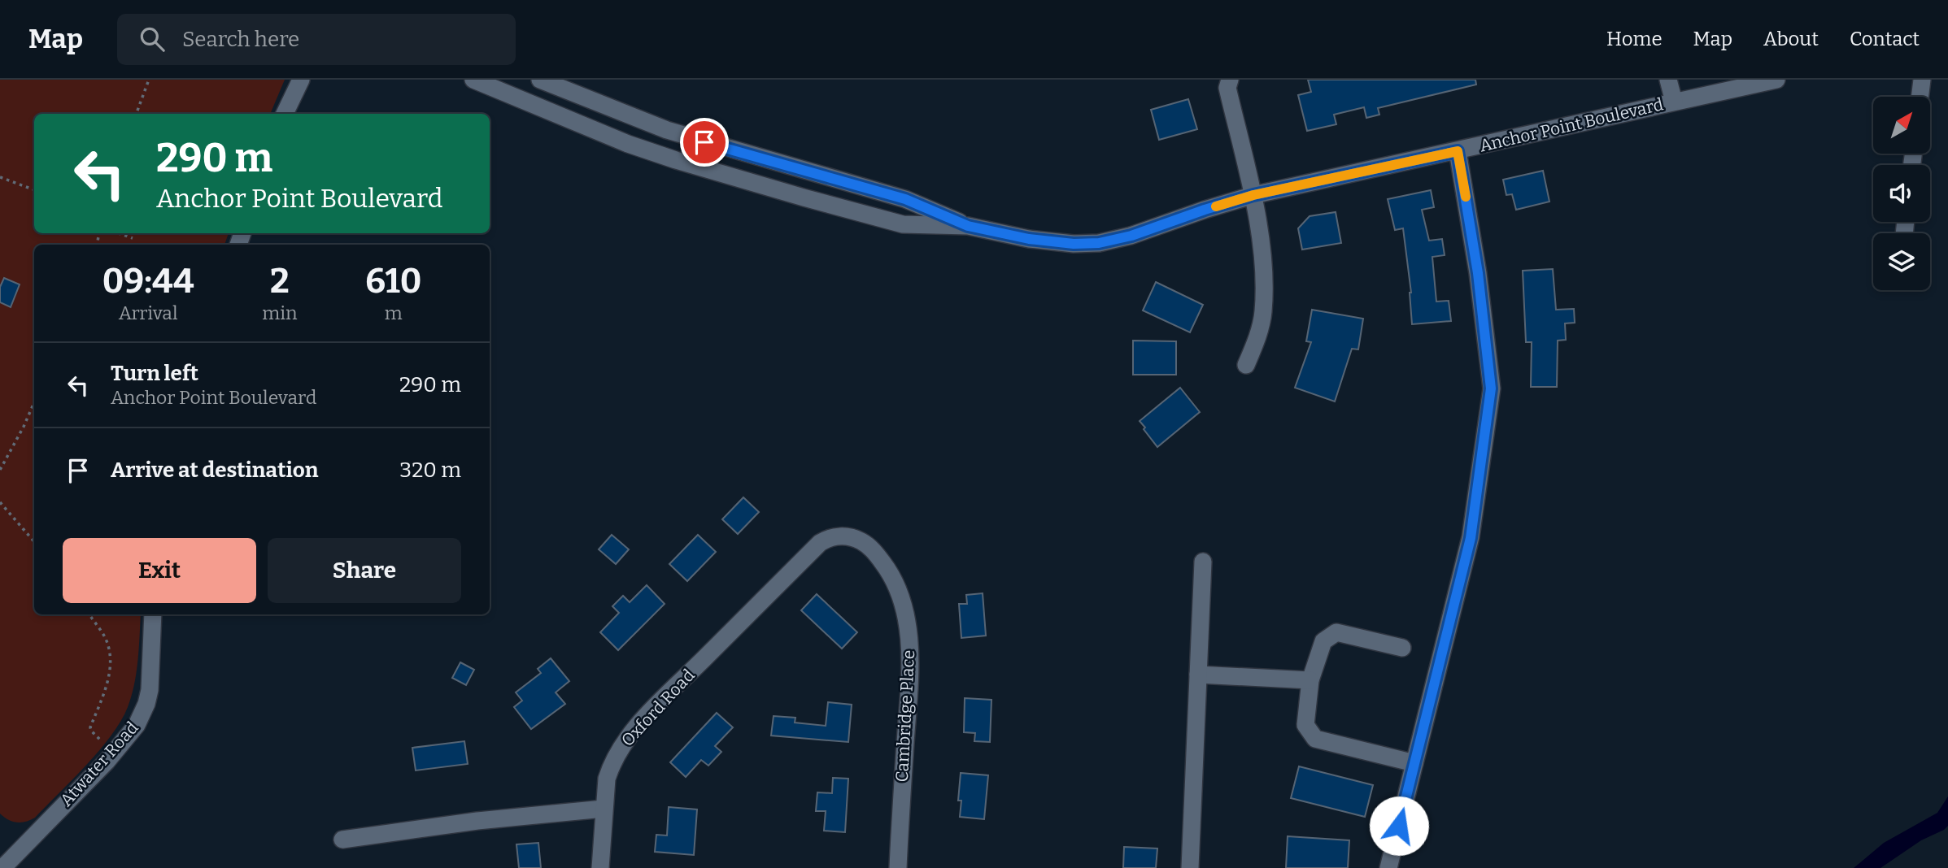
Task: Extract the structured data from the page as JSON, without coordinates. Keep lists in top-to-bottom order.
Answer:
{
  "streets": {
    "street": [
      "Anchor Point Boulevard",
      "Oxford Road",
      "Cambridge Place",
      "Atwater Road"
    ]
  },
  "crossings": [
    ["Oxford Road", "Cambridge Place"]
  ],
  "north": "top right",
  "page": {
    "header": "Map",
    "search": "Search here",
    "nav": [
      "Home",
      "Map",
      "About",
      "Contact"
    ],
    "turn": ["290 m", "Anchor Point Boulevard"],
    "eta": [
      "09:44",
      "Arrival",
      "2",
      "min",
      "610",
      "m"
    ],
    "list": [
      {
        "name": "Turn left",
        "note": "Anchor Point Boulevard",
        "value": "290 m"
      },
      {
        "name": "Arrive at destination",
        "value": "320 m"
      }
    ],
    "buttons": ["Exit", "Share"]
  }
}
